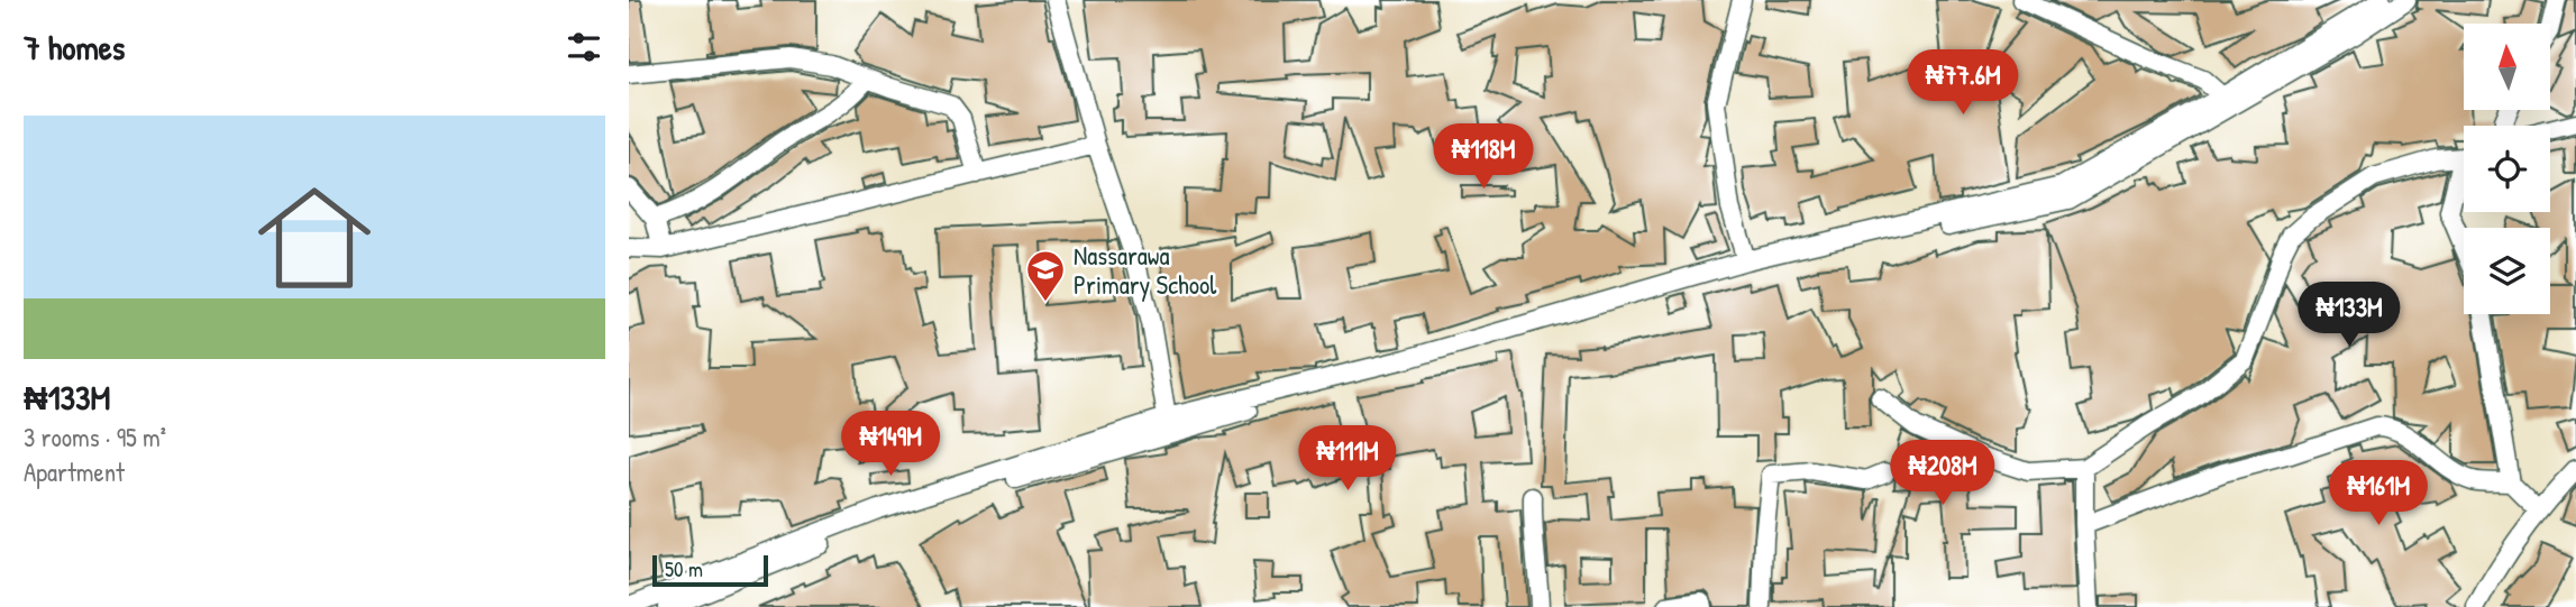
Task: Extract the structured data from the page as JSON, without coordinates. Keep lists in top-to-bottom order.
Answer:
{
  "places": {
    "school or university": ["Nassarawa Primary School"]
  },
  "scale_bar": "50 m",
  "north": "top",
  "page": {
    "heading": "7 homes",
    "price": [
      "₦77.6M",
      "₦118M",
      "₦133M",
      "₦149M",
      "₦111M",
      "₦208M",
      "₦161M"
    ],
    "list": [
      {
        "name": "₦133M",
        "note": "3 rooms · 95 m² · Apartment"
      }
    ],
    "scale": "50 m"
  }
}
